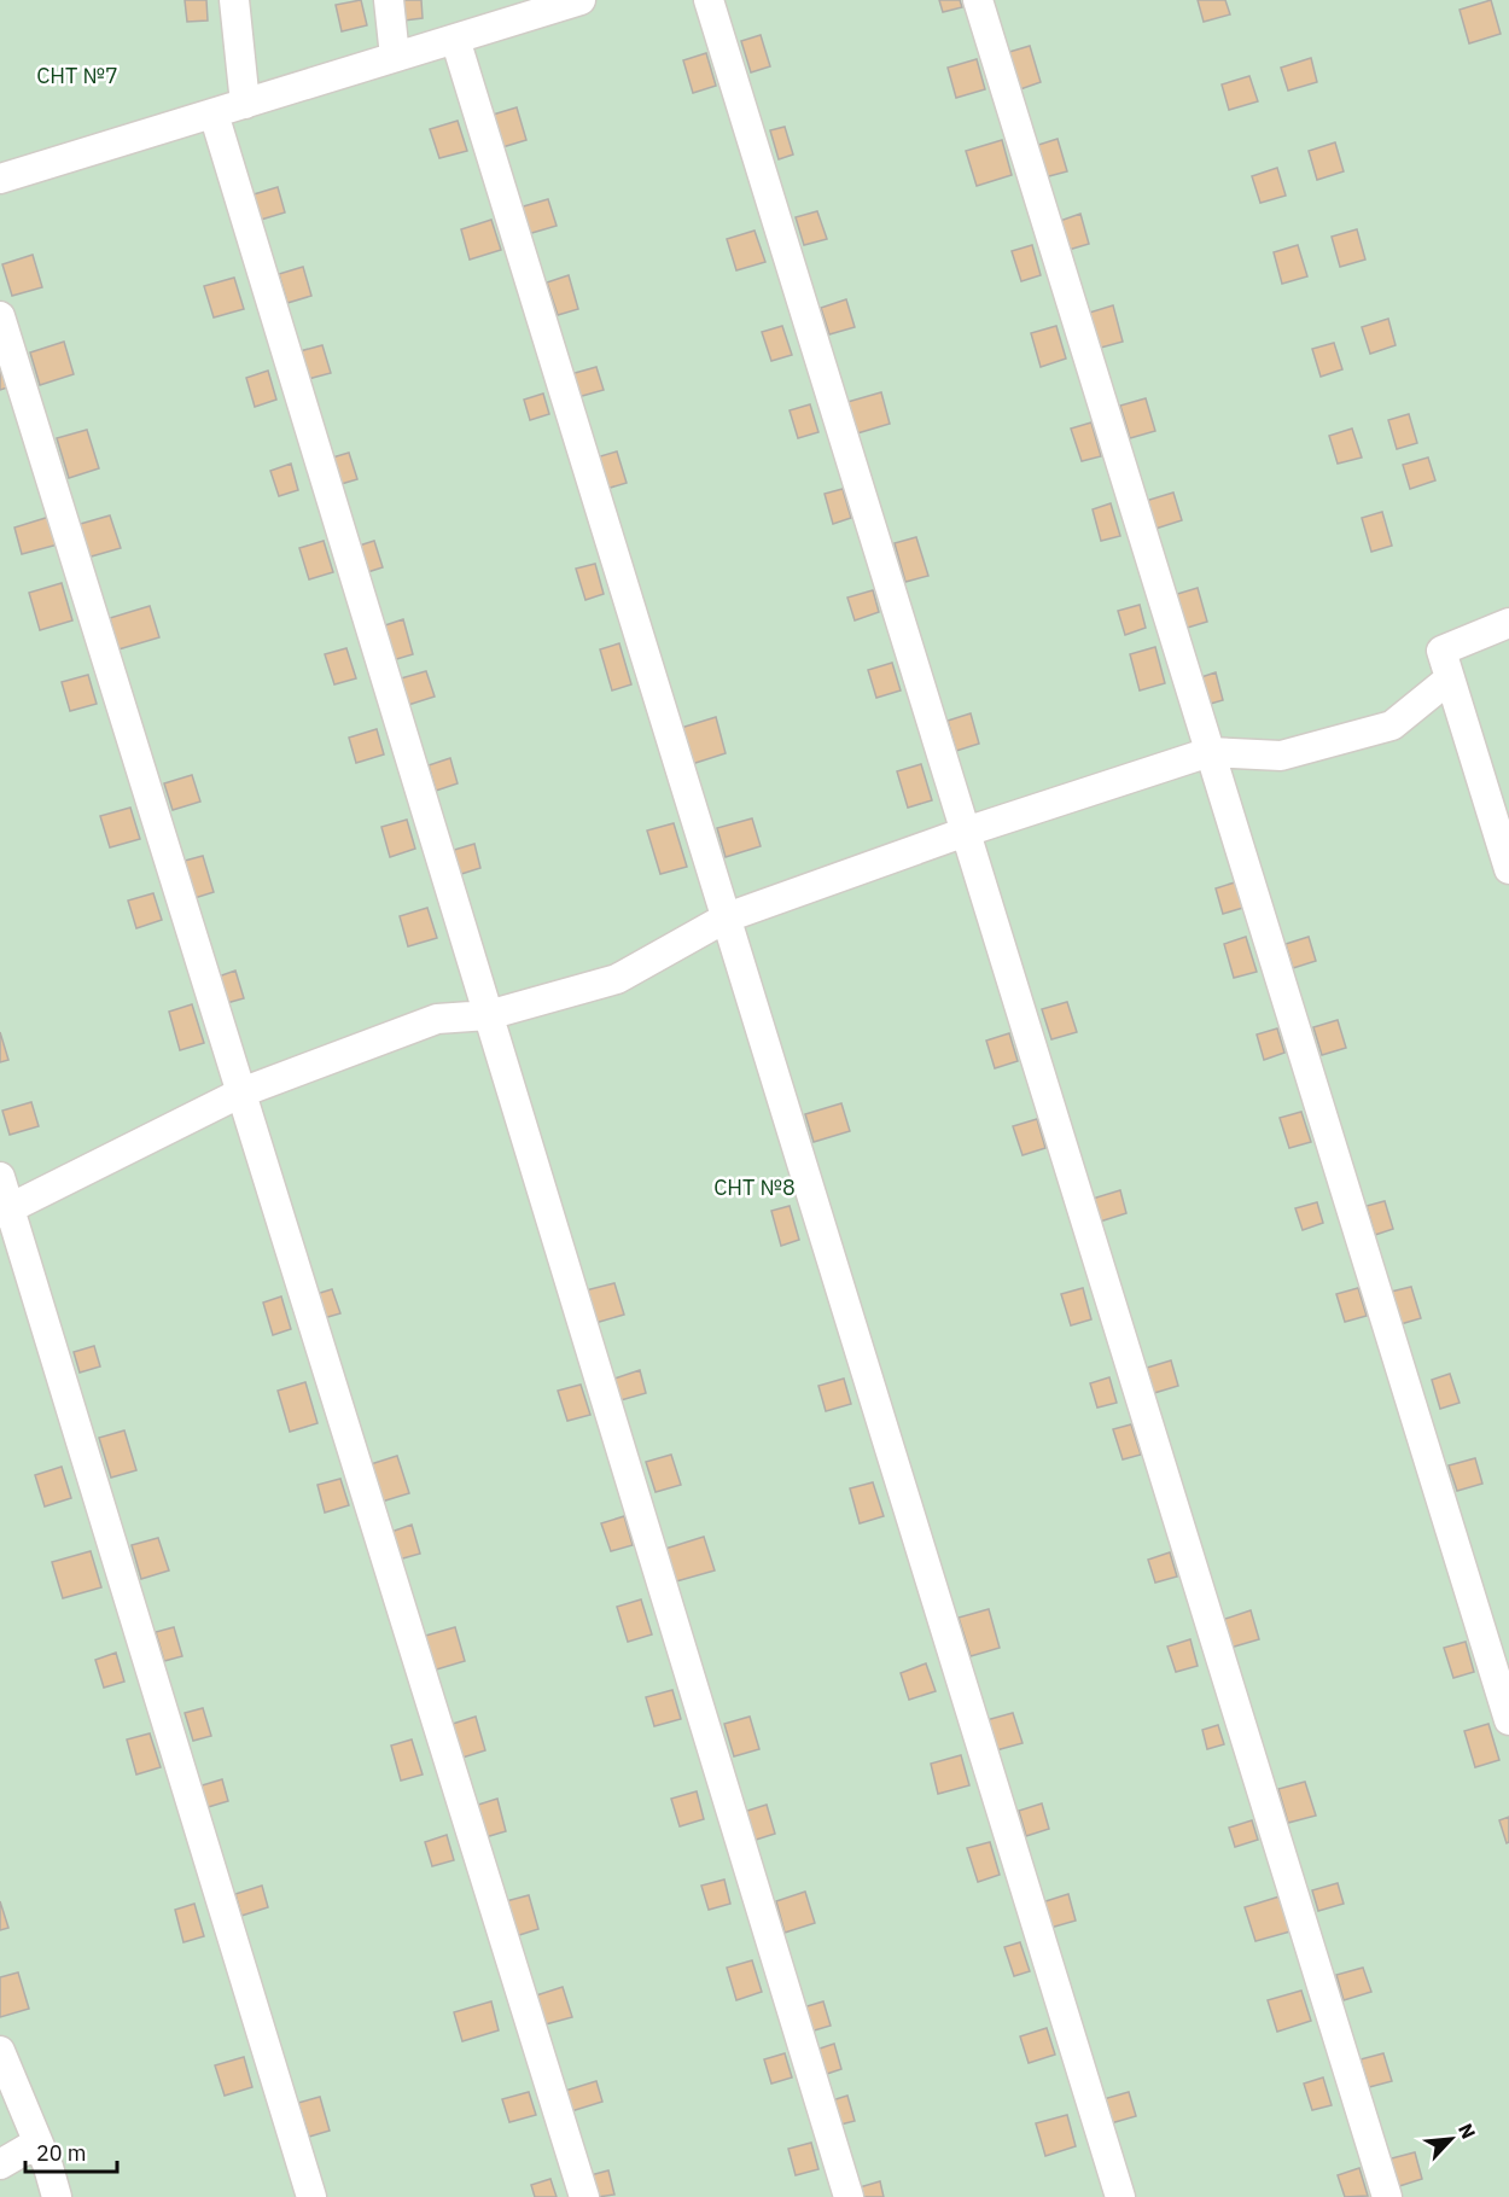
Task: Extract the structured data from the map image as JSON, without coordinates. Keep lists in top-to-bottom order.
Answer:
{
  "parks": ["СНТ №7", "СНТ №8"],
  "scale_bar": "20 m",
  "north": "top right"
}
